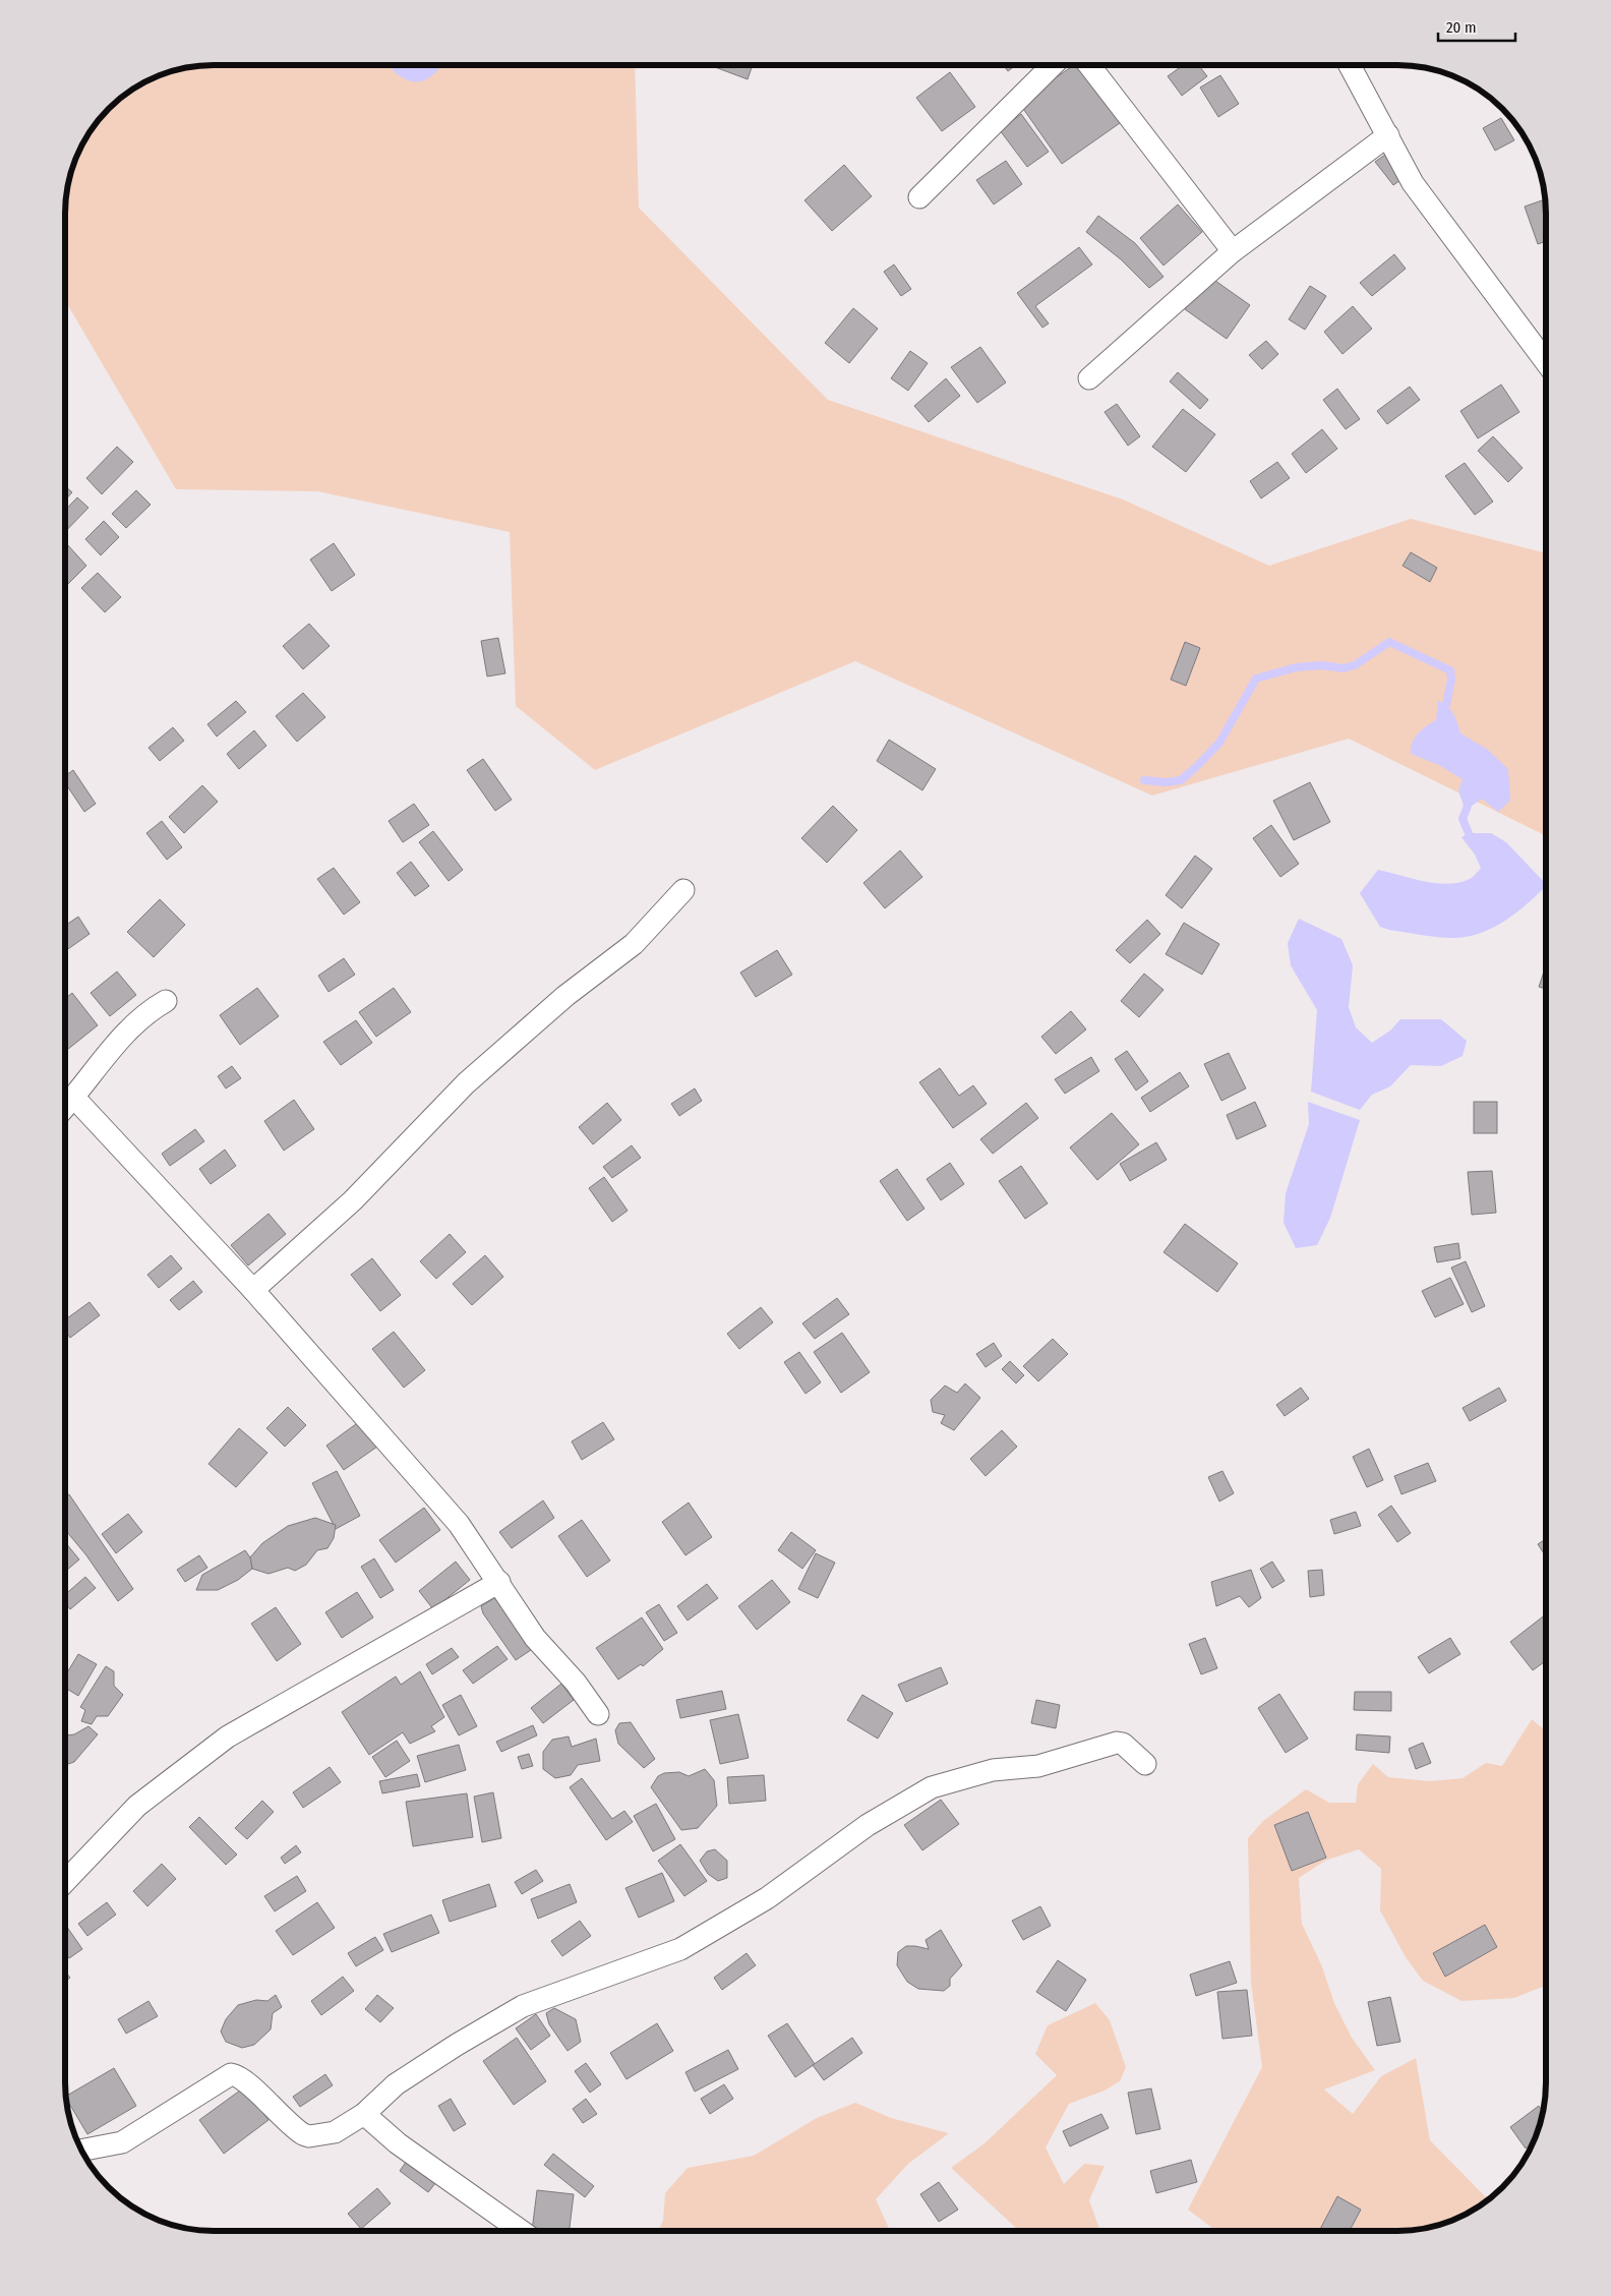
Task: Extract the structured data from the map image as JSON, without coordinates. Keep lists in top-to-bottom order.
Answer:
{
  "scale_bar": "20 m"
}
